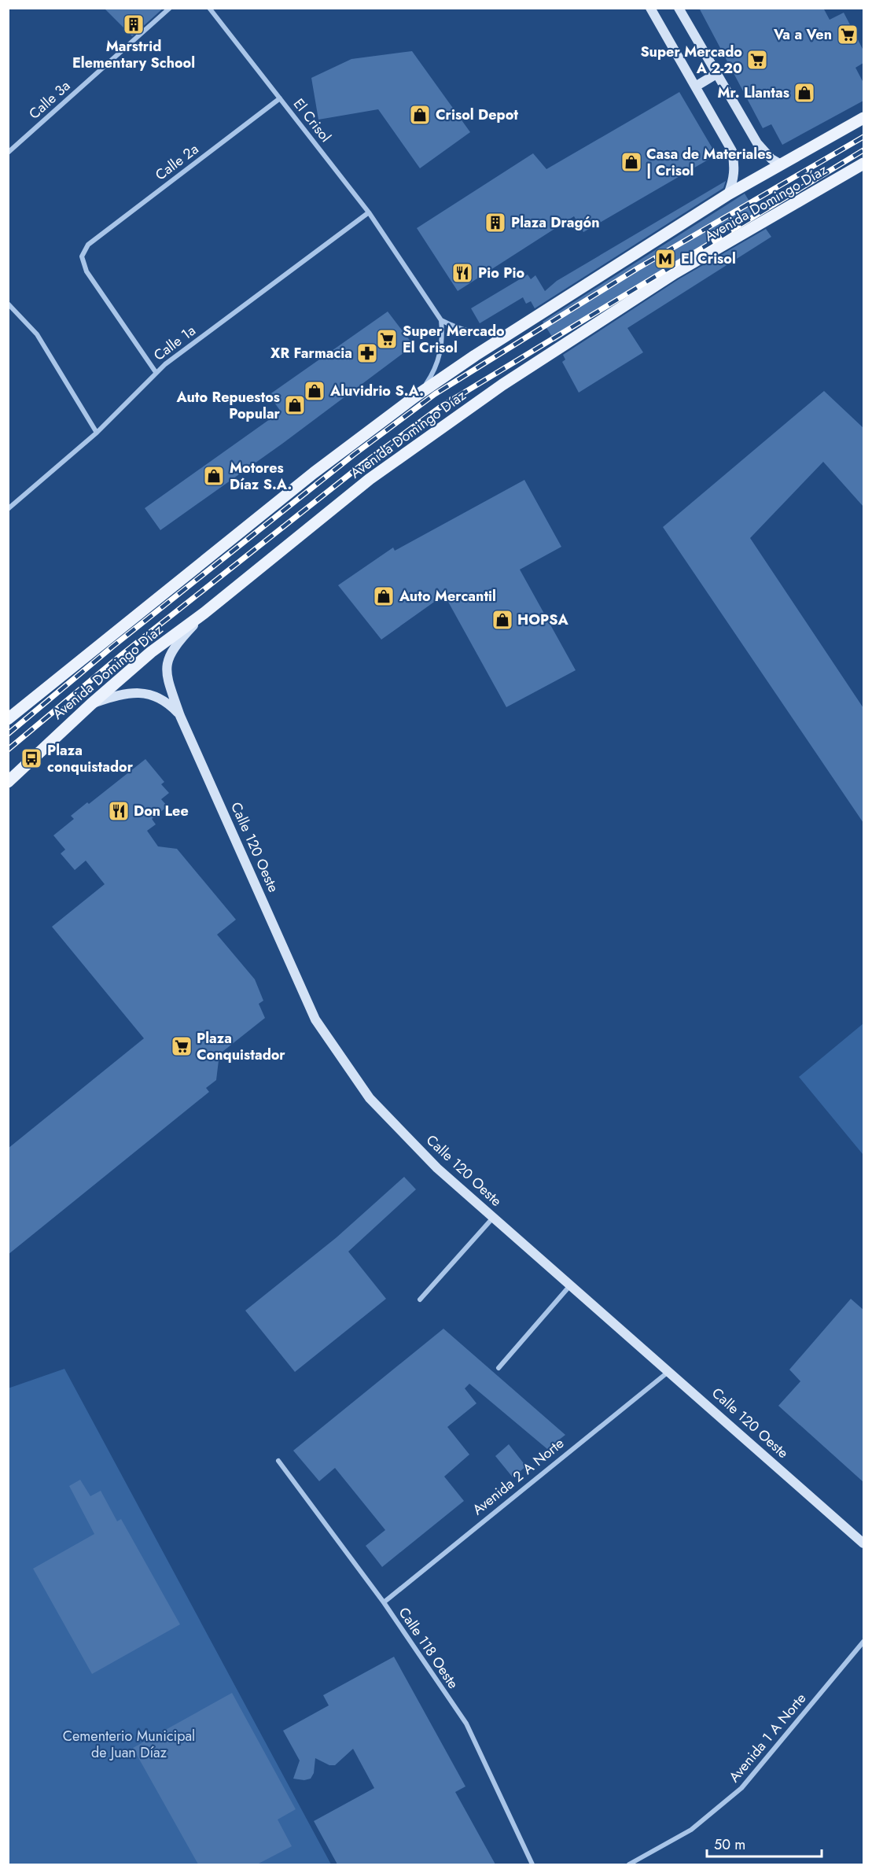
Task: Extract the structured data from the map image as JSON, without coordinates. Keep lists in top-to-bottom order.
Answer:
{
  "streets": {
    "main road": ["Avenida Domingo Díaz"],
    "street": [
      "Calle 3a",
      "El Crisol",
      "Calle 2a",
      "Calle 1a",
      "Calle 120 Oeste",
      "Avenida 2 A Norte",
      "Calle 118 Oeste",
      "Avenida 1 A Norte"
    ]
  },
  "crossings": [
    ["El Crisol", "Calle 2a"],
    ["El Crisol", "Calle 1a"],
    ["Calle 2a", "Calle 1a"],
    ["Avenida Domingo Díaz", "Calle 120 Oeste"],
    ["Calle 120 Oeste", "Avenida 2 A Norte"],
    ["Avenida 2 A Norte", "Calle 118 Oeste"]
  ],
  "parks": ["Cementerio Municipal de Juan Díaz"],
  "places": {
    "building": ["Marstrid Elementary School", "Plaza Dragón"],
    "supermarket": [
      "Va a Ven",
      "Super Mercado A 2-20",
      "Super Mercado El Crisol",
      "Plaza Conquistador"
    ],
    "shop": [
      "Mr. Llantas",
      "Crisol Depot",
      "Casa de Materiales | Crisol",
      "Aluvidrio S.A.",
      "Auto Repuestos Popular",
      "Motores Díaz S.A.",
      "Auto Mercantil",
      "HOPSA"
    ],
    "metro station": ["El Crisol"],
    "restaurant": ["Pio Pio", "Don Lee"],
    "pharmacy": ["XR Farmacia"],
    "bus stop": ["Plaza conquistador"]
  },
  "scale_bar": "50 m"
}
